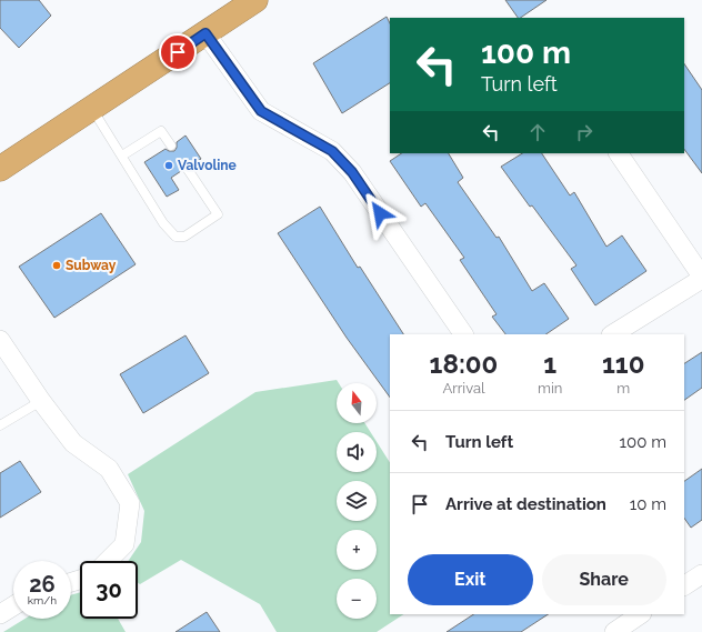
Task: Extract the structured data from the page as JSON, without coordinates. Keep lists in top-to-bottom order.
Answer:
{
  "places": ["Valvoline", "Subway"],
  "north": "top",
  "page": {
    "turn": ["100 m", "Turn left"],
    "eta": [
      "18:00",
      "Arrival",
      "1",
      "min",
      "110",
      "m"
    ],
    "map_buttons": ["+", "−"],
    "list": [
      {
        "name": "Turn left",
        "value": "100 m"
      },
      {
        "name": "Arrive at destination",
        "value": "10 m"
      }
    ],
    "buttons": ["Exit", "Share"],
    "speed": "26 km/h",
    "limit": "30"
  }
}
